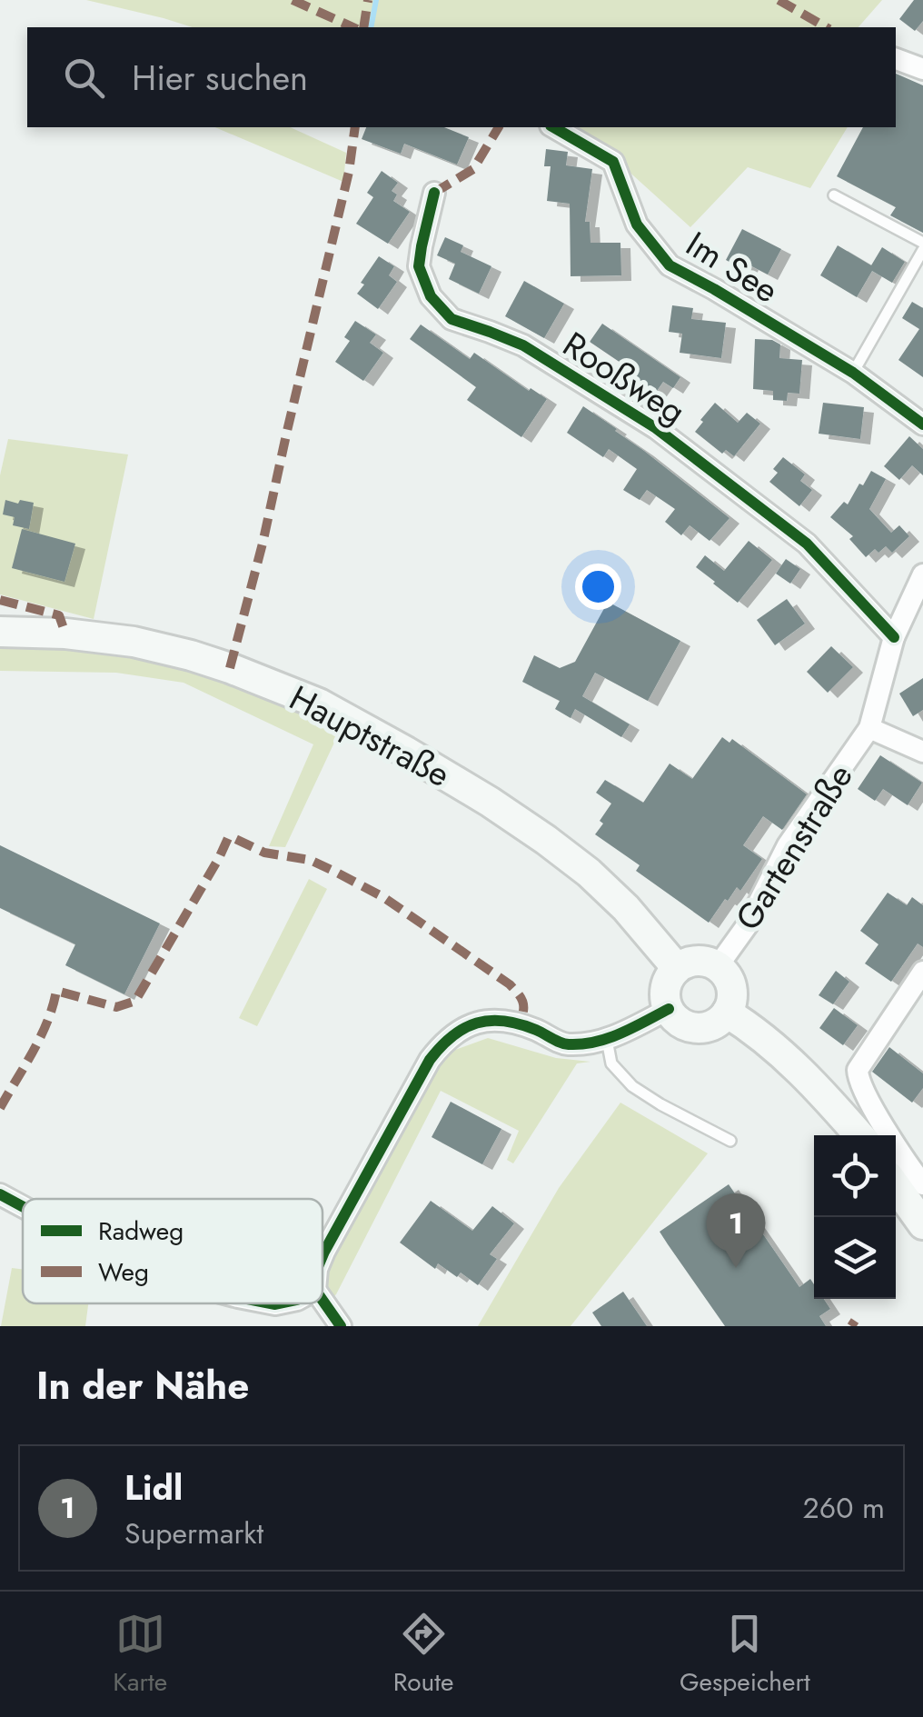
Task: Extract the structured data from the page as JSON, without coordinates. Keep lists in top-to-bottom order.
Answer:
{
  "streets": {
    "main road": ["Hauptstraße"],
    "street": ["Im See", "Rooßweg", "Gartenstraße"]
  },
  "crossings": [
    ["Rooßweg", "Gartenstraße"],
    ["Hauptstraße", "Gartenstraße"]
  ],
  "legend": ["Radweg", "Weg"],
  "page": {
    "search": "Hier suchen",
    "pins": "1",
    "heading": "In der Nähe",
    "list": [
      {
        "mark": "1",
        "name": "Lidl",
        "note": "Supermarkt",
        "value": "260 m"
      }
    ],
    "nav": ["Karte", "Route", "Gespeichert"]
  }
}
